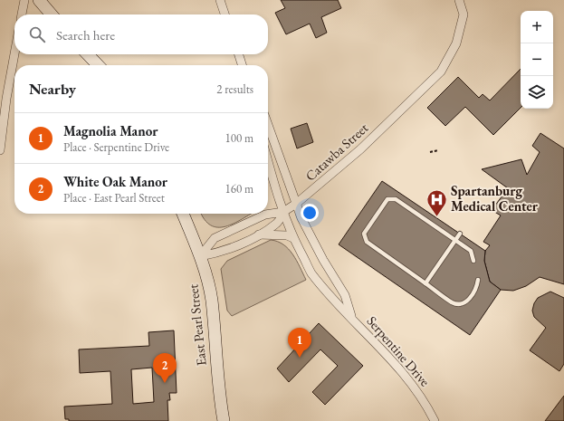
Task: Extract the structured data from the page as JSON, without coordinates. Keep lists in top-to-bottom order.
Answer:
{
  "streets": {
    "street": ["Catawba Street", "East Pearl Street", "Serpentine Drive"]
  },
  "crossings": [
    ["Catawba Street", "East Pearl Street"],
    ["Catawba Street", "Serpentine Drive"]
  ],
  "places": {
    "hospital": ["Spartanburg Medical Center"]
  },
  "page": {
    "map_buttons": ["+", "−"],
    "search": "Search here",
    "heading": ["Nearby", "2 results"],
    "list": [
      {
        "mark": "1",
        "name": "Magnolia Manor",
        "note": "Place · Serpentine Drive",
        "value": "100 m"
      },
      {
        "mark": "2",
        "name": "White Oak Manor",
        "note": "Place · East Pearl Street",
        "value": "160 m"
      }
    ],
    "pins": ["1", "2"]
  }
}
